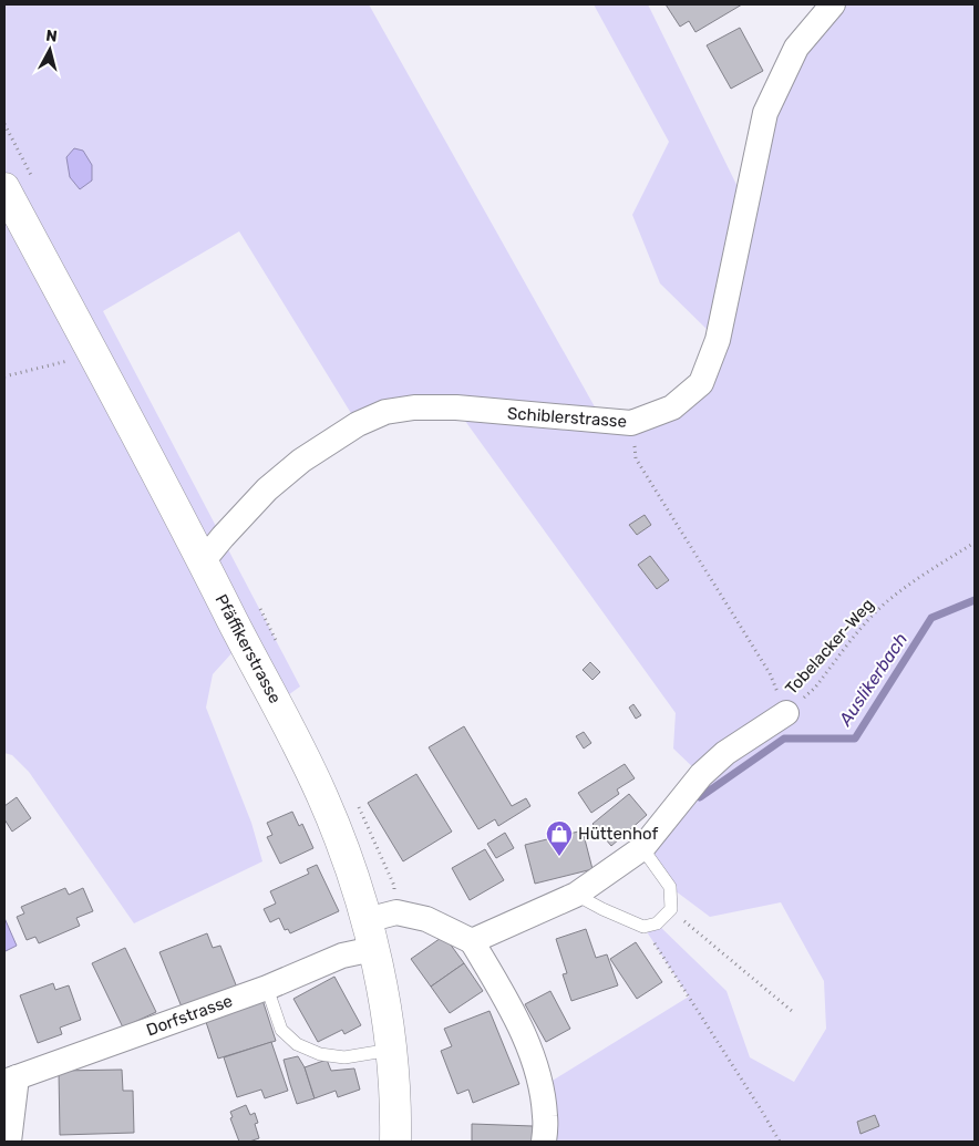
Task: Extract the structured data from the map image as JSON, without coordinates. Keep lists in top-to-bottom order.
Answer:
{
  "streets": {
    "main road": ["Pfäffikerstrasse"],
    "street": ["Schiblerstrasse", "Dorfstrasse"],
    "path": ["Tobelacker-Weg"]
  },
  "crossings": [
    ["Schiblerstrasse", "Pfäffikerstrasse"],
    ["Pfäffikerstrasse", "Dorfstrasse"]
  ],
  "water": ["Auslikerbach"],
  "places": {
    "shop": ["Hüttenhof"]
  },
  "north": "top"
}
